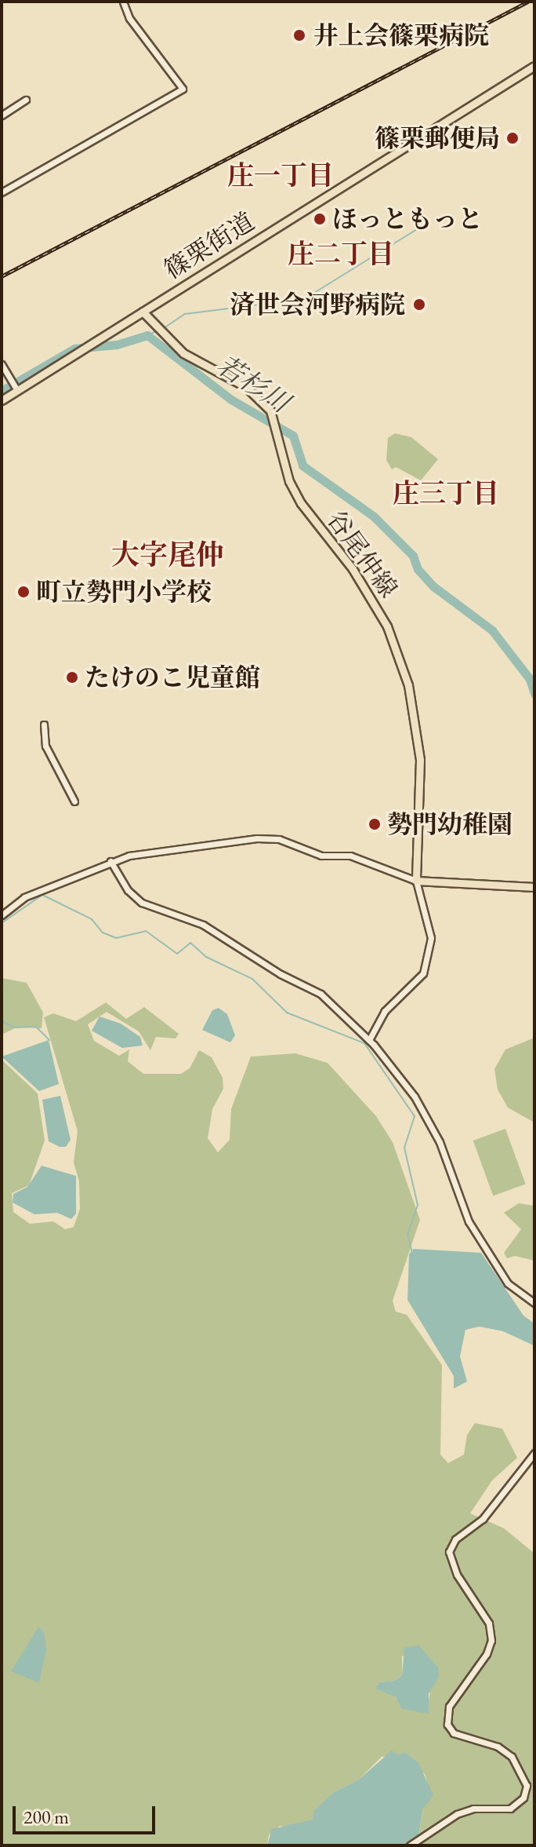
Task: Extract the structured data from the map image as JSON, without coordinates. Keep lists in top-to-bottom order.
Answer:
{
  "streets": {
    "main road": ["篠栗街道", "谷尾仲線"]
  },
  "crossings": [
    ["篠栗街道", "谷尾仲線"]
  ],
  "districts": [
    "庄一丁目",
    "庄二丁目",
    "庄三丁目",
    "大字尾仲"
  ],
  "water": ["若杉川"],
  "places": [
    "井上会篠栗病院",
    "篠栗郵便局",
    "ほっともっと",
    "済世会河野病院",
    "町立勢門小学校",
    "たけのこ児童館",
    "勢門幼稚園"
  ],
  "scale_bar": "200 m"
}
